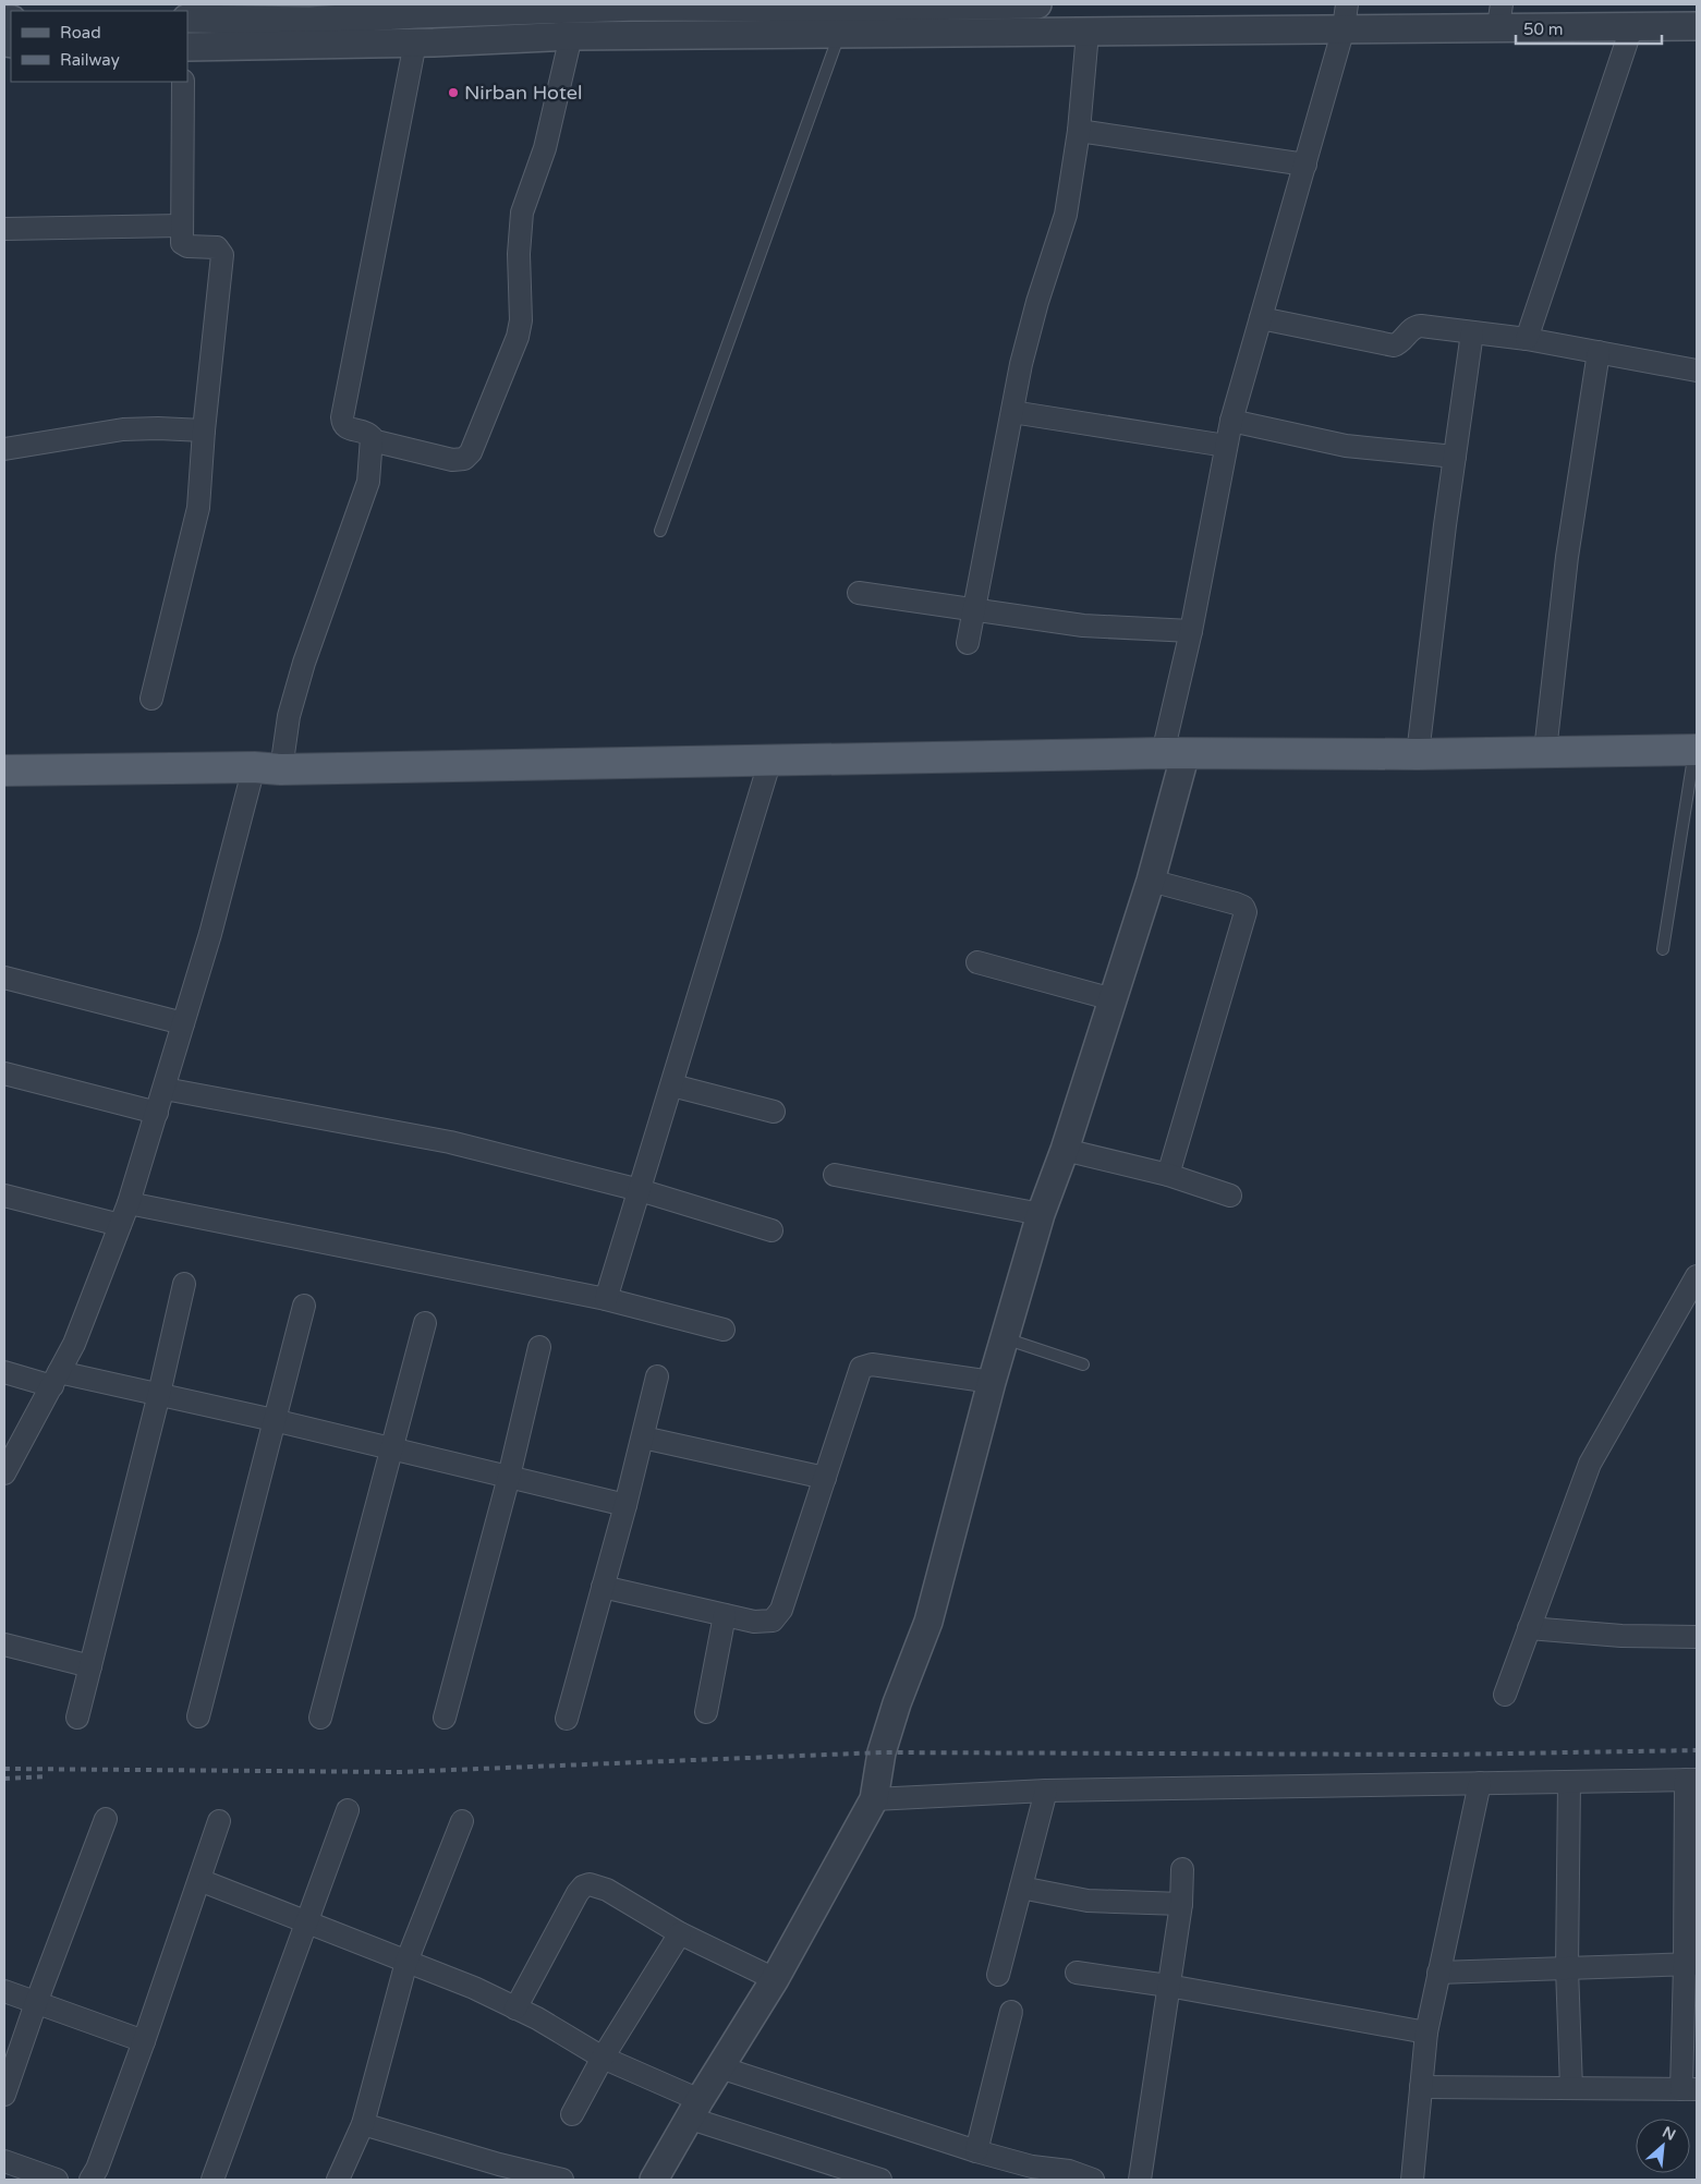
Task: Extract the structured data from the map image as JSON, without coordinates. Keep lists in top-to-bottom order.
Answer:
{
  "places": ["Nirban Hotel"],
  "legend": ["Road", "Railway"],
  "scale_bar": "50 m",
  "north": "top right"
}
